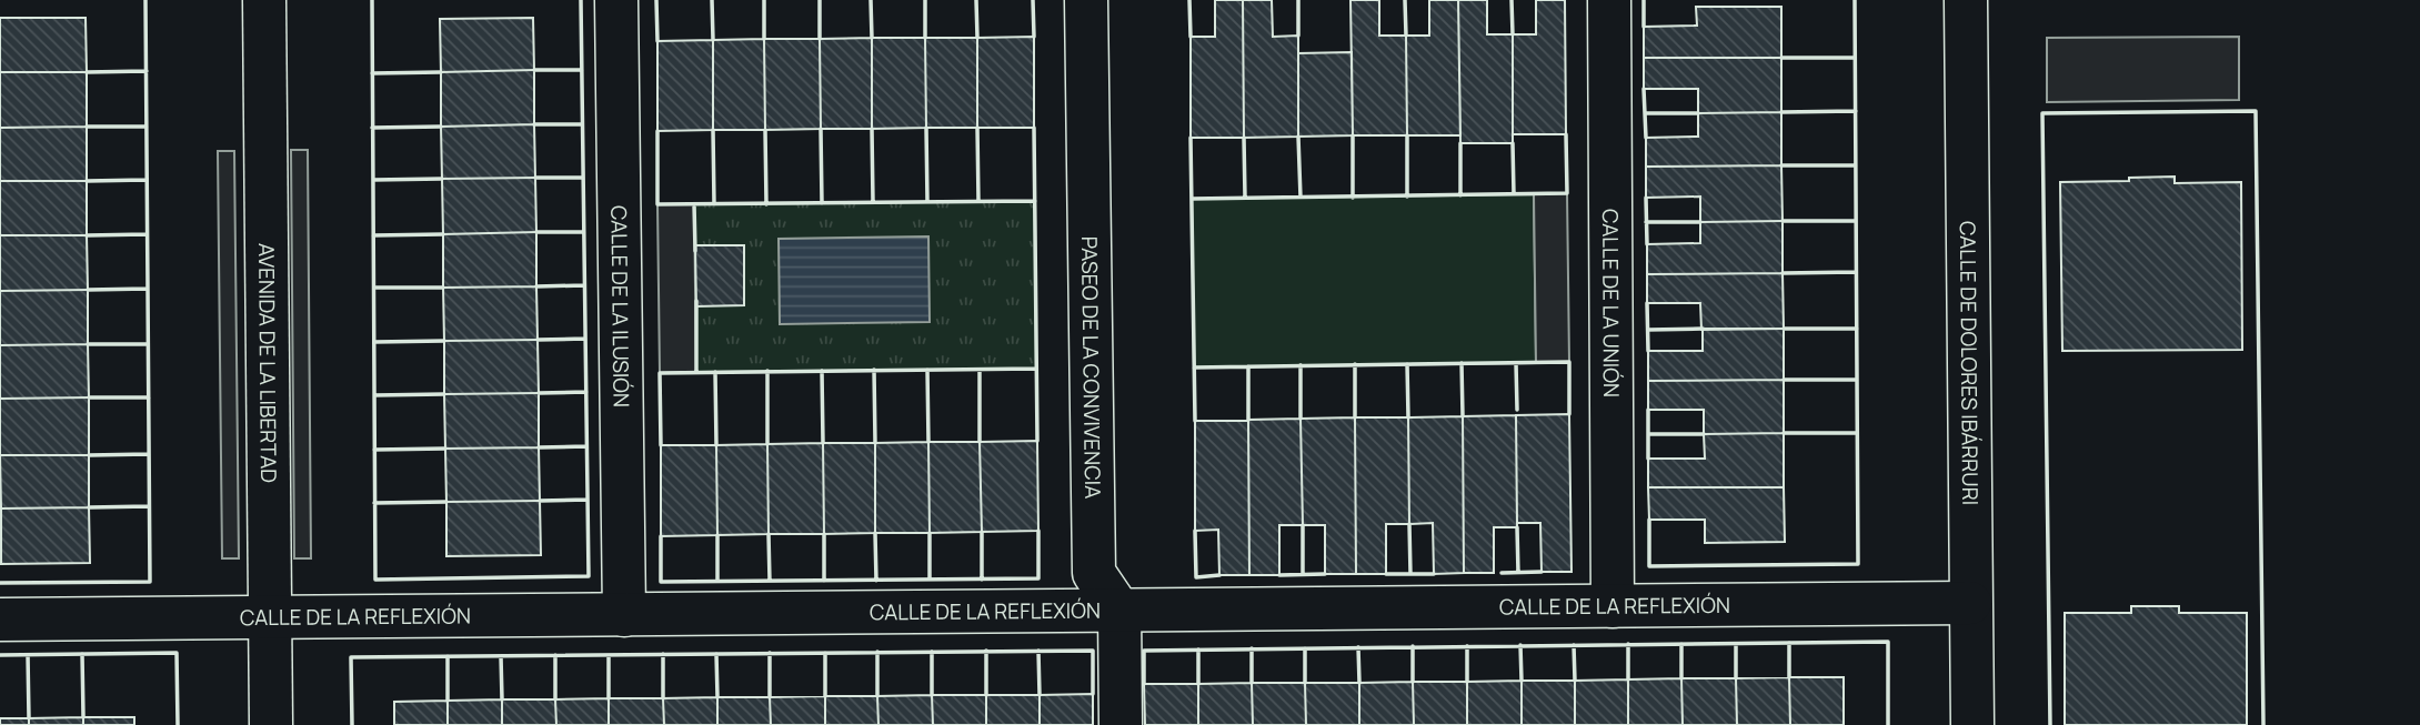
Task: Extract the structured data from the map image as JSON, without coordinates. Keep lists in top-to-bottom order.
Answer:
{
  "streets": {
    "street": [
      "CALLE DE LA UNIÓN",
      "CALLE DE LA ILUSIÓN",
      "AVENIDA DE LA LIBERTAD",
      "CALLE DE DOLORES IBÁRRURI",
      "PASEO DE LA CONVIVENCIA",
      "CALLE DE LA REFLEXIÓN"
    ]
  },
  "crossings": [
    ["CALLE DE LA UNIÓN", "CALLE DE LA REFLEXIÓN"],
    ["CALLE DE LA ILUSIÓN", "CALLE DE LA REFLEXIÓN"],
    ["AVENIDA DE LA LIBERTAD", "CALLE DE LA REFLEXIÓN"],
    ["CALLE DE DOLORES IBÁRRURI", "CALLE DE LA REFLEXIÓN"],
    ["PASEO DE LA CONVIVENCIA", "CALLE DE LA REFLEXIÓN"]
  ]
}
